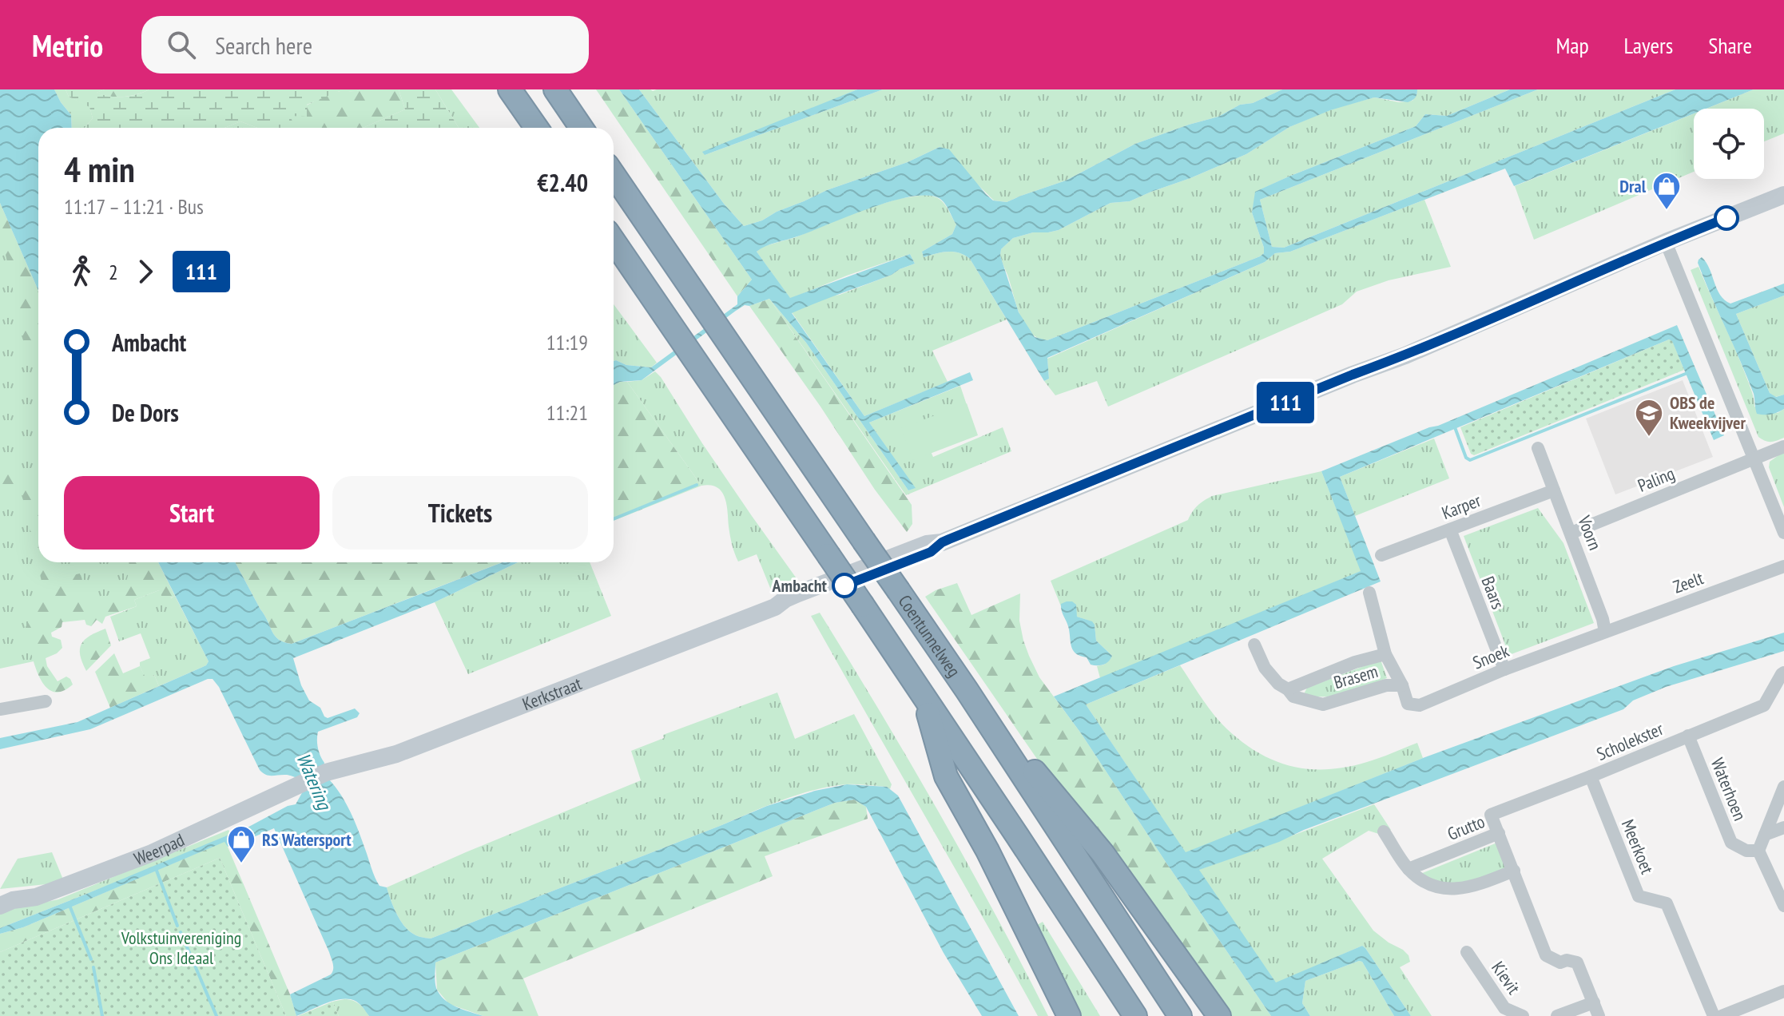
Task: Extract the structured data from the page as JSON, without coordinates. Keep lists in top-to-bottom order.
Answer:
{
  "streets": {
    "highway": ["Coentunnelweg"],
    "street": [
      "Paling",
      "Karper",
      "Voorn",
      "Zeelt",
      "Baars",
      "Snoek",
      "Brasem",
      "Kerkstraat",
      "Scholekster",
      "Waterhoen",
      "Grutto",
      "Meerkoet",
      "Weerpad",
      "Kievit"
    ]
  },
  "crossings": [
    ["Paling", "Voorn"],
    ["Karper", "Voorn"],
    ["Karper", "Baars"],
    ["Voorn", "Zeelt"],
    ["Voorn", "Snoek"],
    ["Zeelt", "Snoek"],
    ["Baars", "Snoek"],
    ["Snoek", "Brasem"],
    ["Kerkstraat", "Weerpad"],
    ["Scholekster", "Waterhoen"],
    ["Scholekster", "Grutto"],
    ["Scholekster", "Meerkoet"]
  ],
  "water": ["Watering"],
  "parks": ["Volkstuinvereniging Ons Ideaal"],
  "places": {
    "shop": ["Dral", "RS Watersport"],
    "school or university": ["OBS de Kweekvijver"],
    "other": ["Ambacht"]
  },
  "lines": ["bus line 111"],
  "page": {
    "header": "Metrio",
    "search": "Search here",
    "nav": ["Map", "Layers", "Share"],
    "on_map": "111",
    "heading": ["4 min", "11:17 – 11:21 · Bus", "€2.40"],
    "legs": ["2", "111"],
    "list": [
      {
        "name": "Ambacht",
        "value": "11:19"
      },
      {
        "name": "De Dors",
        "value": "11:21"
      }
    ],
    "buttons": ["Start", "Tickets"]
  }
}
